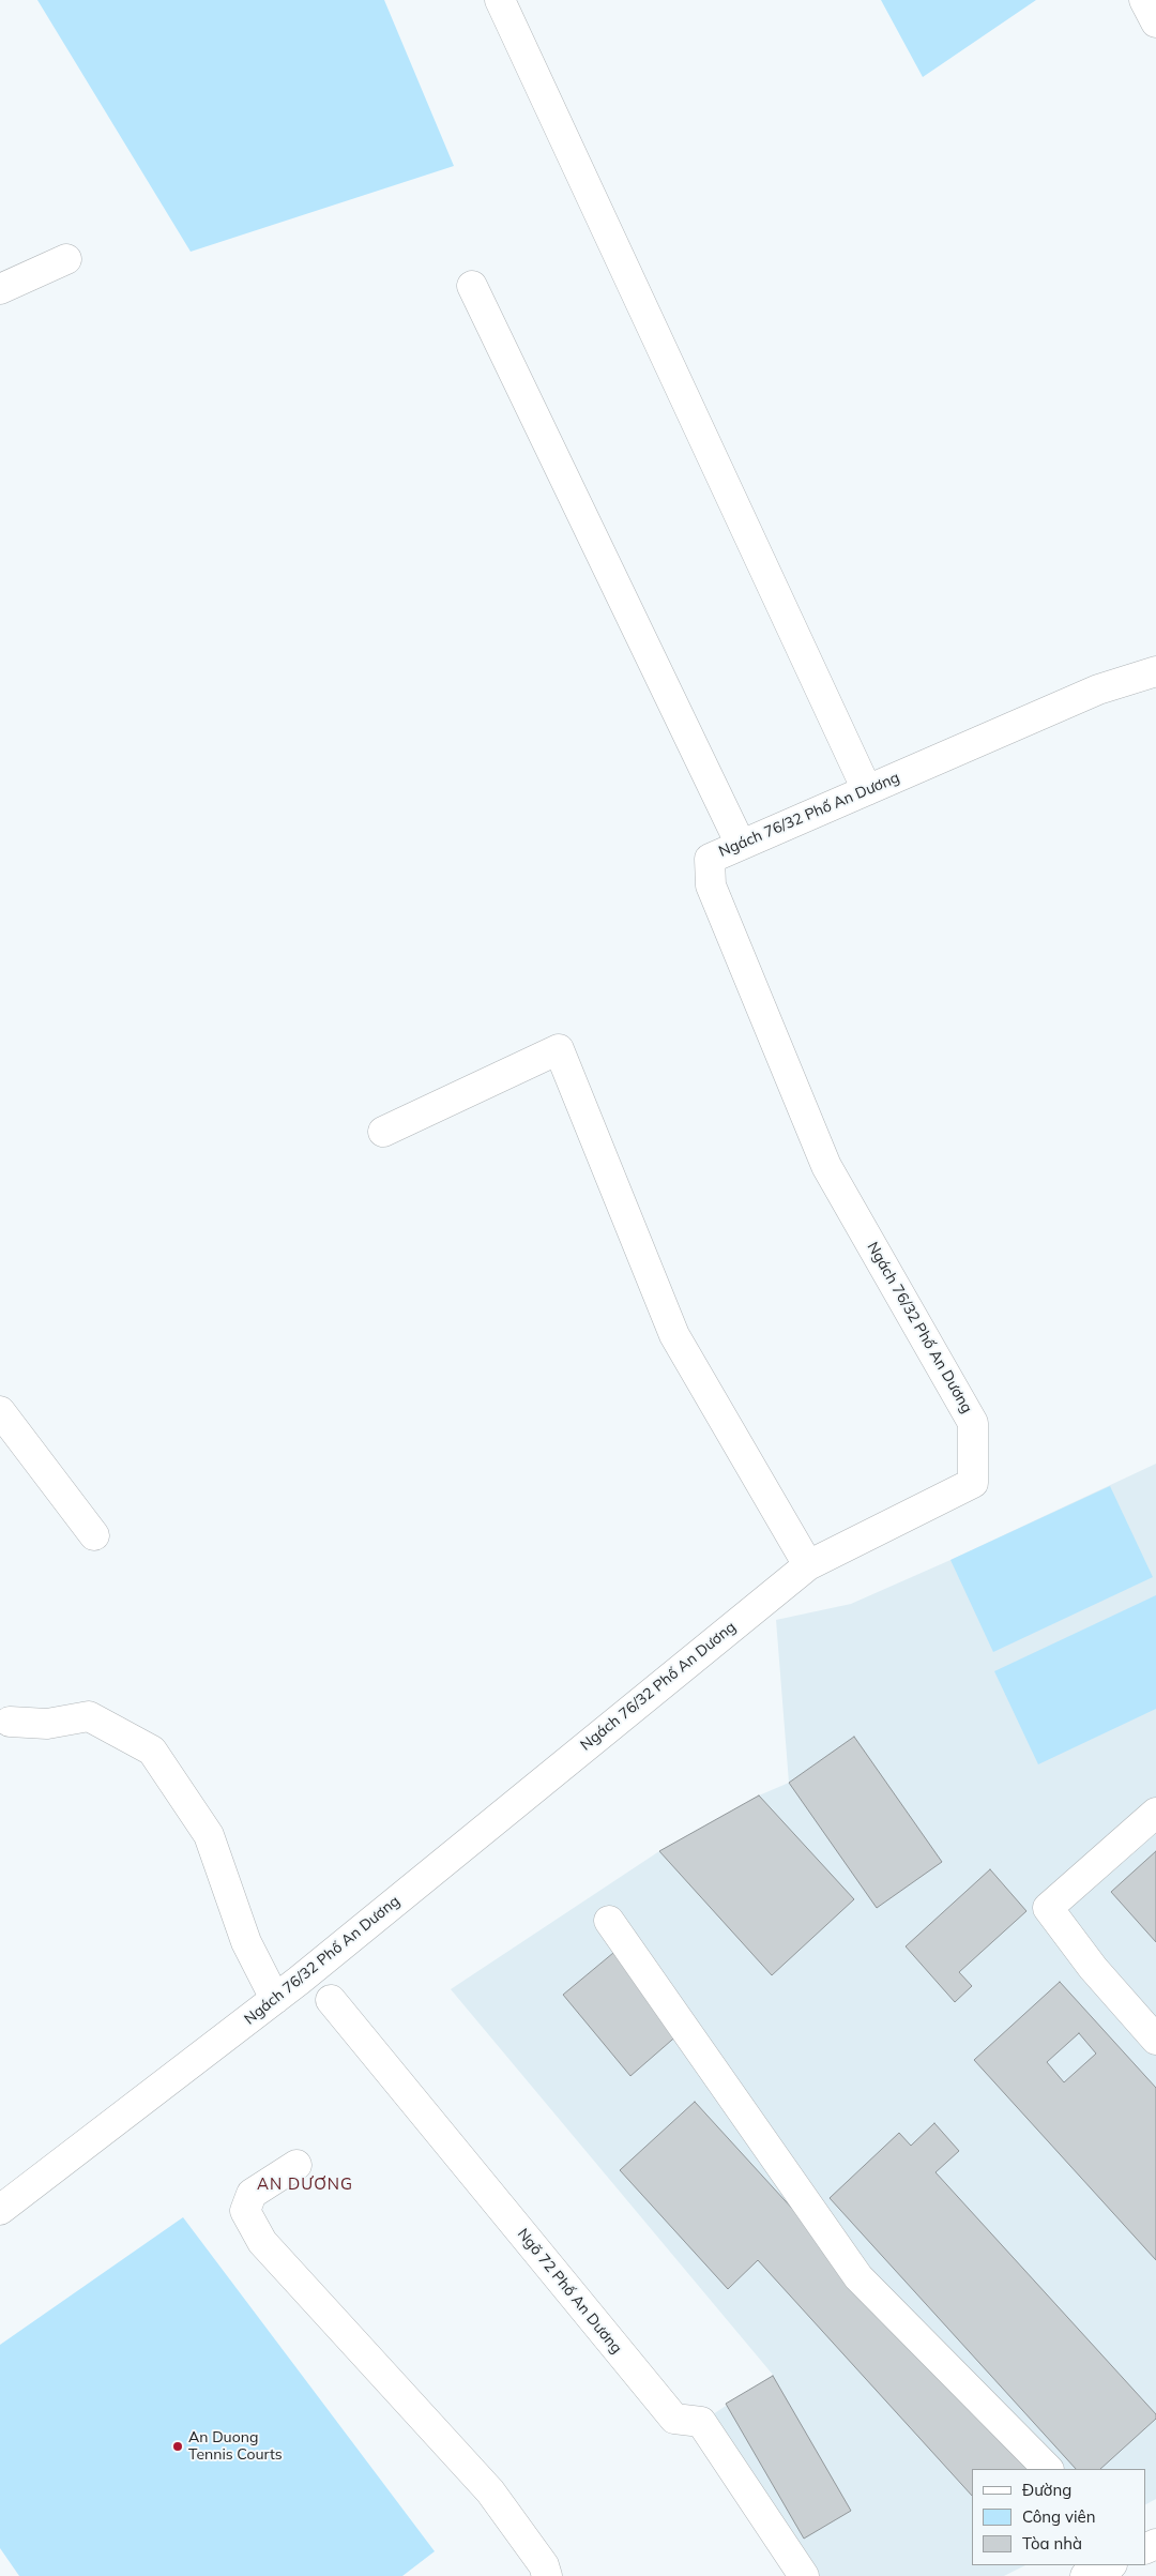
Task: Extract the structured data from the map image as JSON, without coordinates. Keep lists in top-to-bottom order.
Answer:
{
  "streets": {
    "street": ["Ngách 76/32 Phố An Dương", "Ngõ 72 Phố An Dương"]
  },
  "districts": ["AN DƯƠNG"],
  "places": ["An Duong Tennis Courts"],
  "legend": ["Đường", "Công viên", "Tòa nhà"]
}
